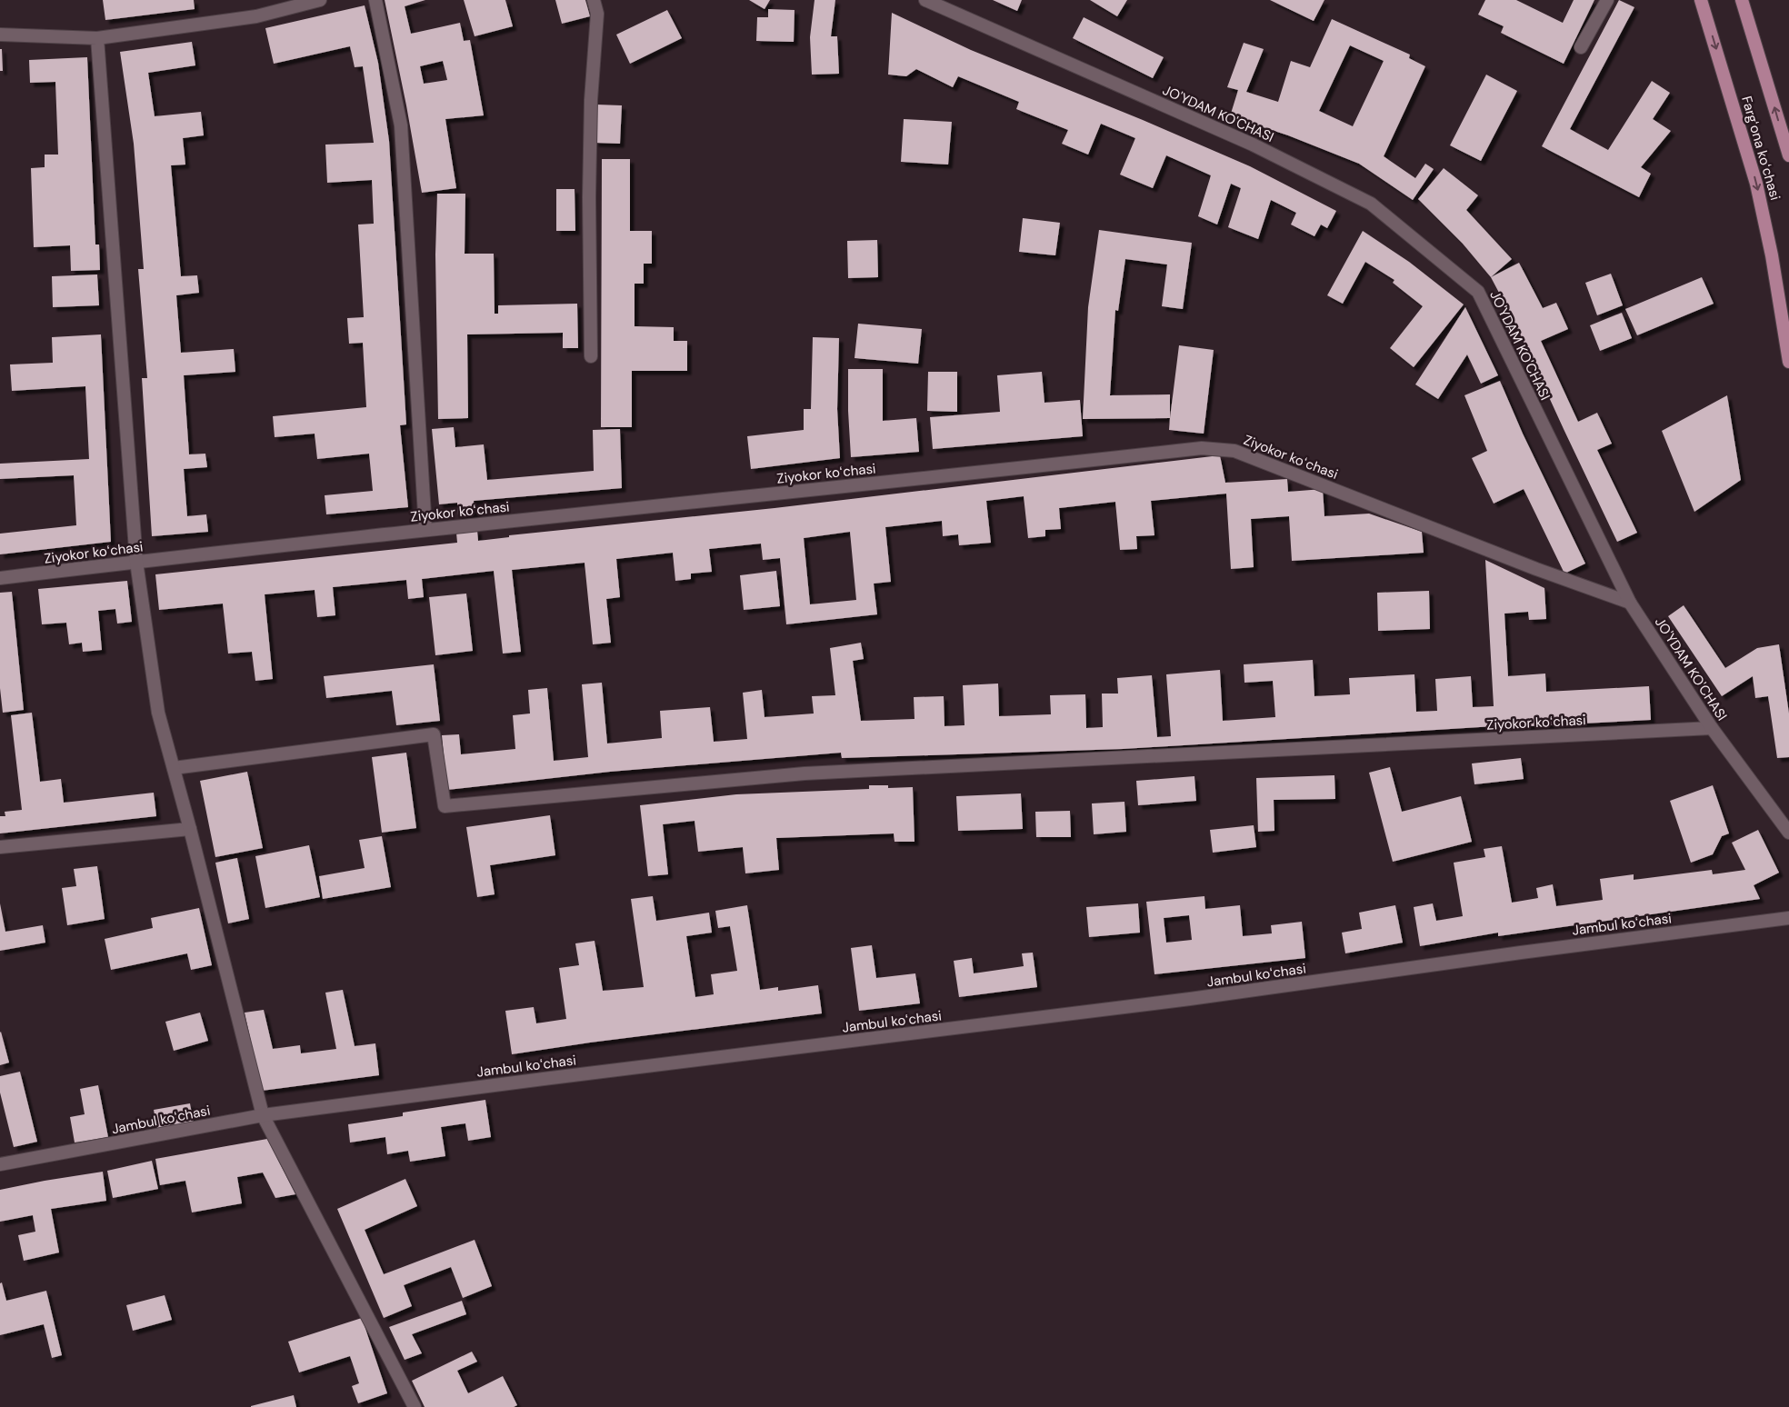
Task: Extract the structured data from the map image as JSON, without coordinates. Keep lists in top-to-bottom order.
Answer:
{
  "streets": {
    "main road": ["Fargʻona koʻchasi"],
    "street": ["JO'YDAM KO'CHASI", "Ziyokor koʻchasi", "Jambul koʻchasi"]
  },
  "crossings": [
    ["JO'YDAM KO'CHASI", "Ziyokor koʻchasi"]
  ]
}
